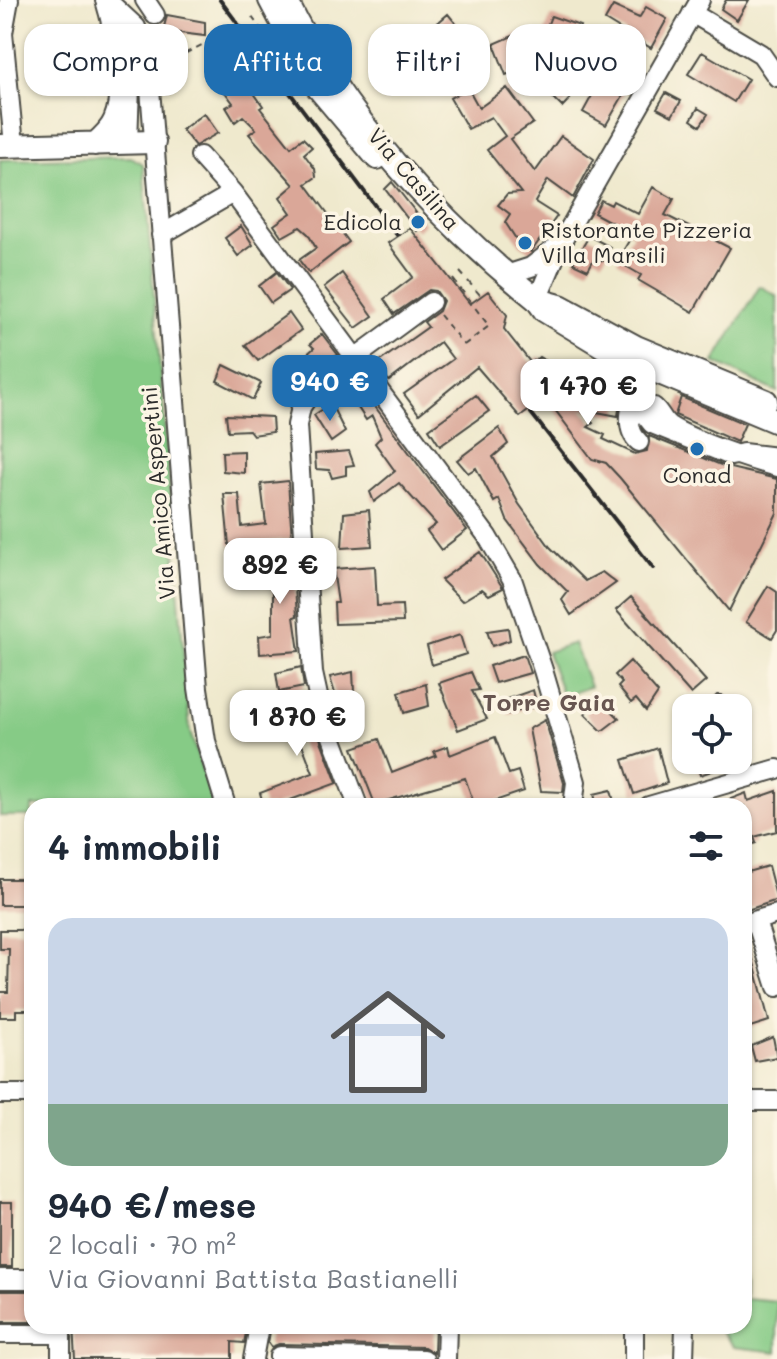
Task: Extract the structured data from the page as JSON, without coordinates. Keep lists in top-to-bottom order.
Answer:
{
  "streets": {
    "main road": ["Via Casilina"],
    "street": ["Via Amico Aspertini"]
  },
  "districts": ["Torre Gaia"],
  "places": ["Edicola", "Ristorante Pizzeria Villa Marsili", "Conad"],
  "page": {
    "chip": [
      "Compra",
      "Affitta",
      "Filtri",
      "Nuovo"
    ],
    "price": [
      "940 €",
      "1 470 €",
      "892 €",
      "1 870 €"
    ],
    "heading": "4 immobili",
    "list": [
      {
        "name": "940 €/mese",
        "note": "2 locali · 70 m² · Via Giovanni Battista Bastianelli"
      }
    ]
  }
}
